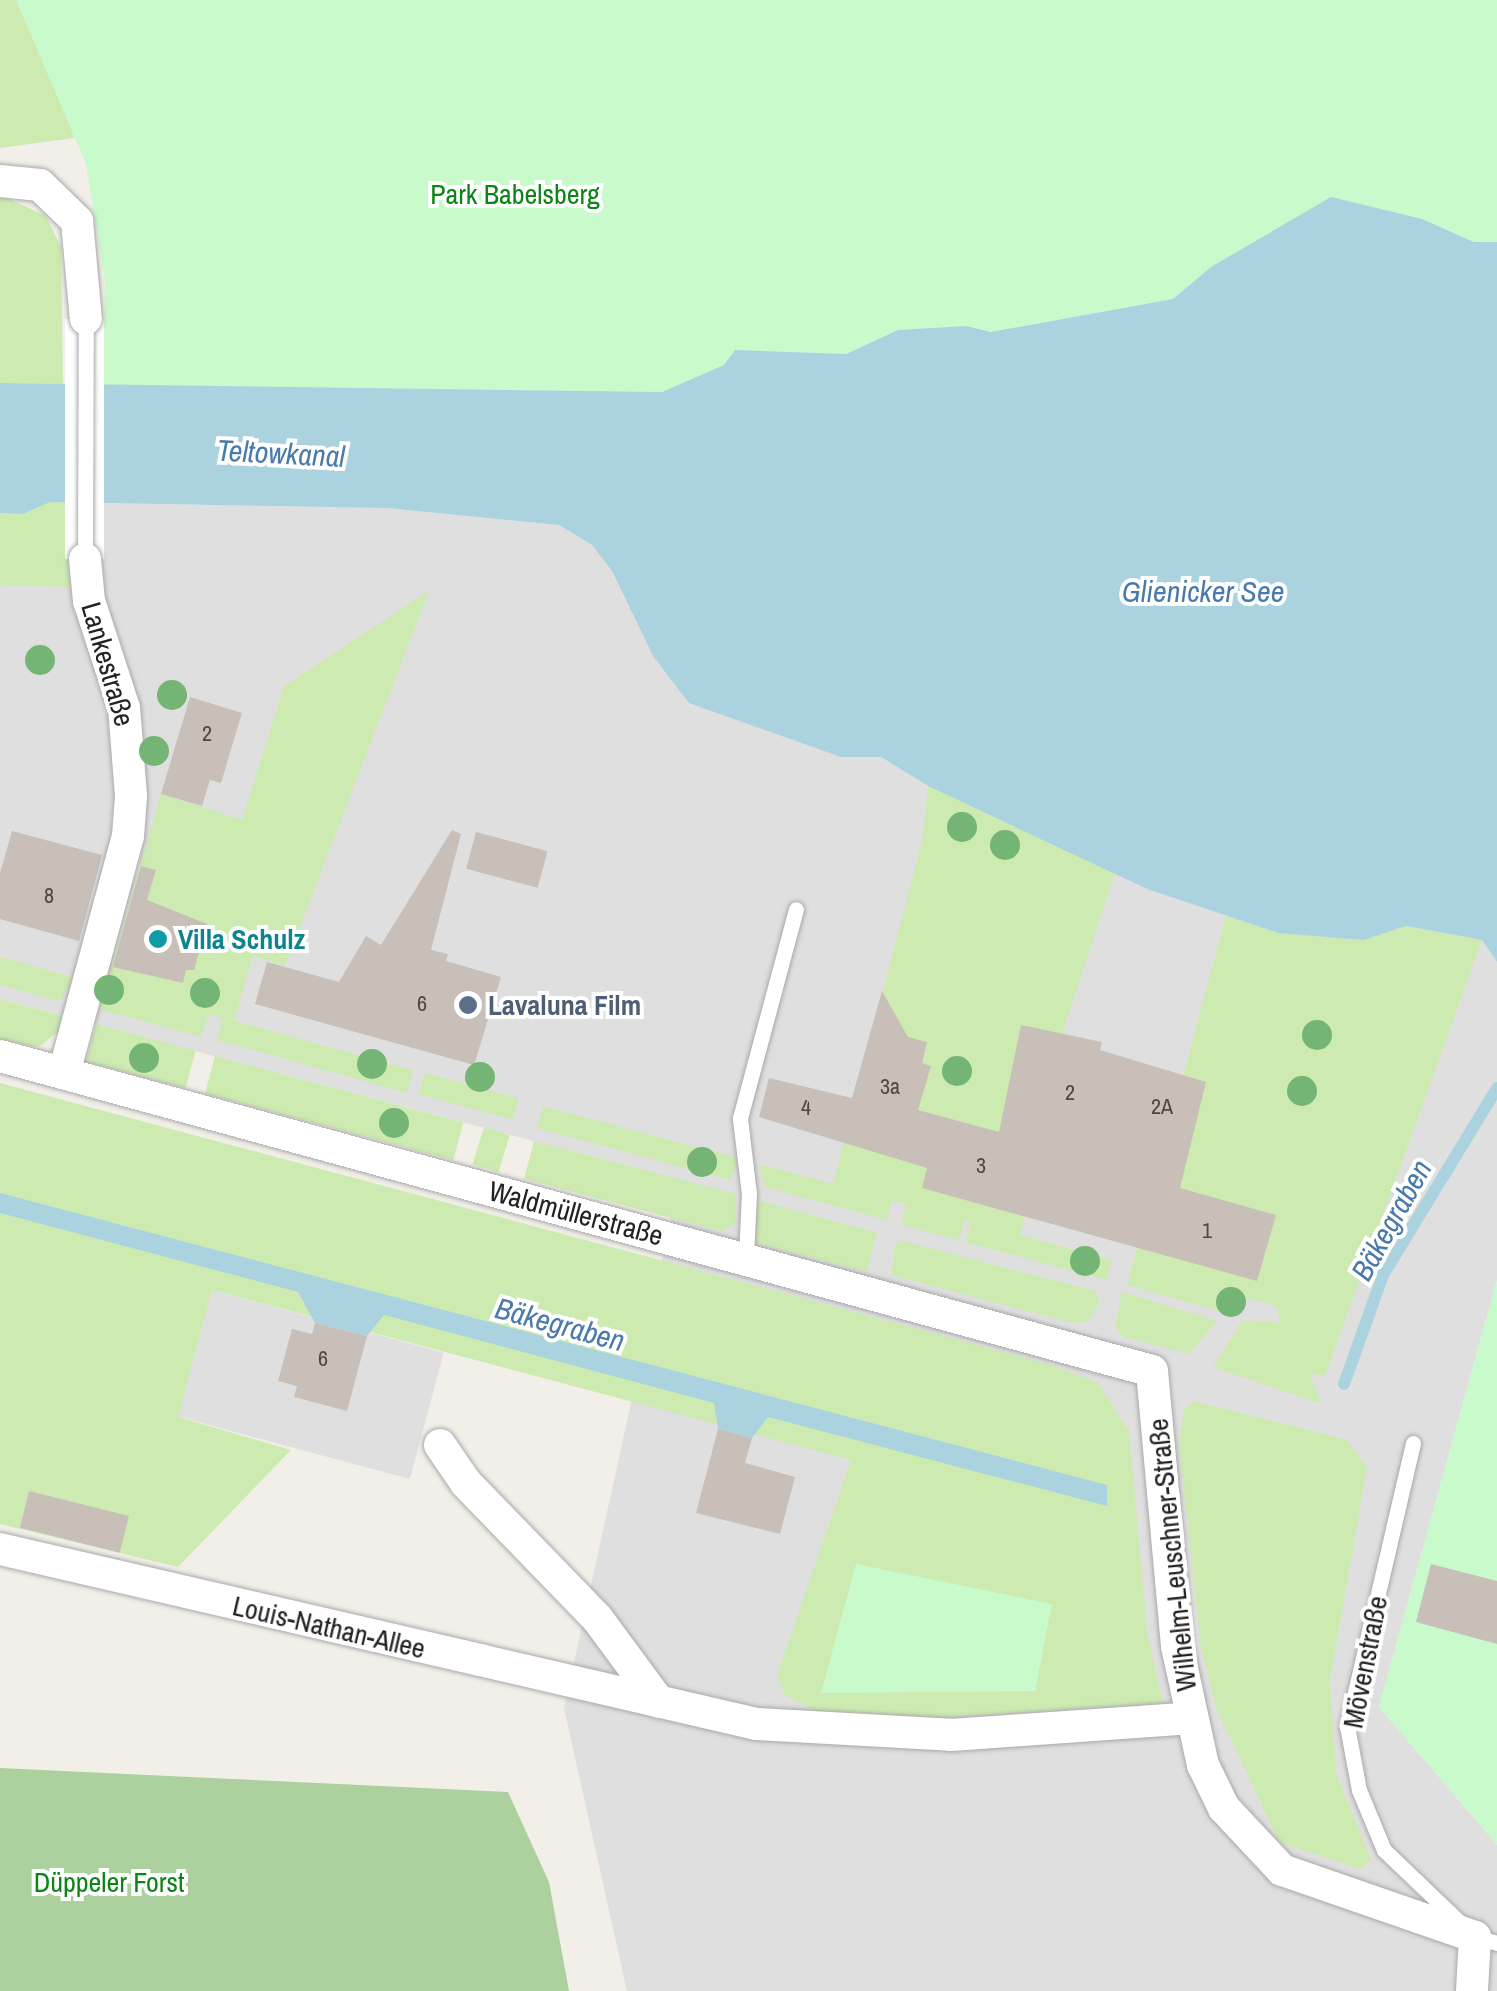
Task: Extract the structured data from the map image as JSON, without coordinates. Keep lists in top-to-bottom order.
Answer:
{
  "streets": {
    "street": [
      "Lankestraße",
      "Waldmüllerstraße",
      "Wilhelm-Leuschner-Straße",
      "Louis-Nathan-Allee"
    ],
    "lane": ["Mövenstraße"]
  },
  "crossings": [
    ["Lankestraße", "Waldmüllerstraße"],
    ["Waldmüllerstraße", "Wilhelm-Leuschner-Straße"],
    ["Wilhelm-Leuschner-Straße", "Louis-Nathan-Allee"],
    ["Wilhelm-Leuschner-Straße", "Mövenstraße"]
  ],
  "water": ["Teltowkanal", "Glienicker See", "Bäkegraben"],
  "parks": ["Park Babelsberg", "Düppeler Forst"],
  "places": ["Villa Schulz", "Lavaluna Film"],
  "house_numbers": [
    "2",
    "8",
    "6",
    "3a",
    "2",
    "2A",
    "4",
    "3",
    "1",
    "6"
  ]
}
